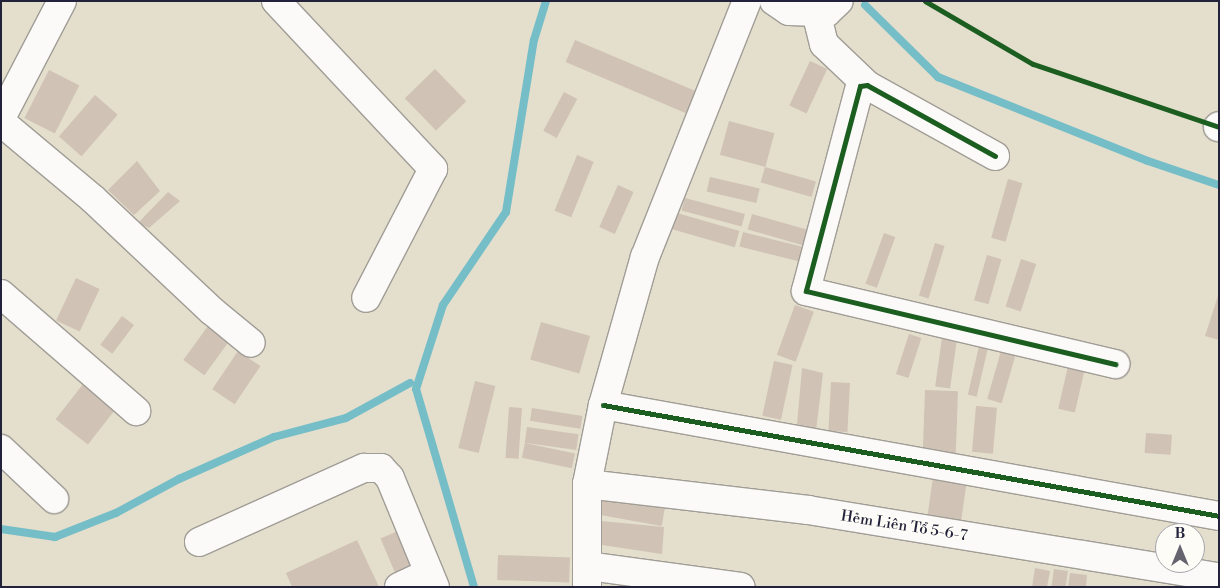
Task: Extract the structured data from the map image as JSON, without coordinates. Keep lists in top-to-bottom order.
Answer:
{
  "streets": {
    "street": ["Hẻm Liên Tổ 5-6-7"]
  },
  "north": "top"
}
